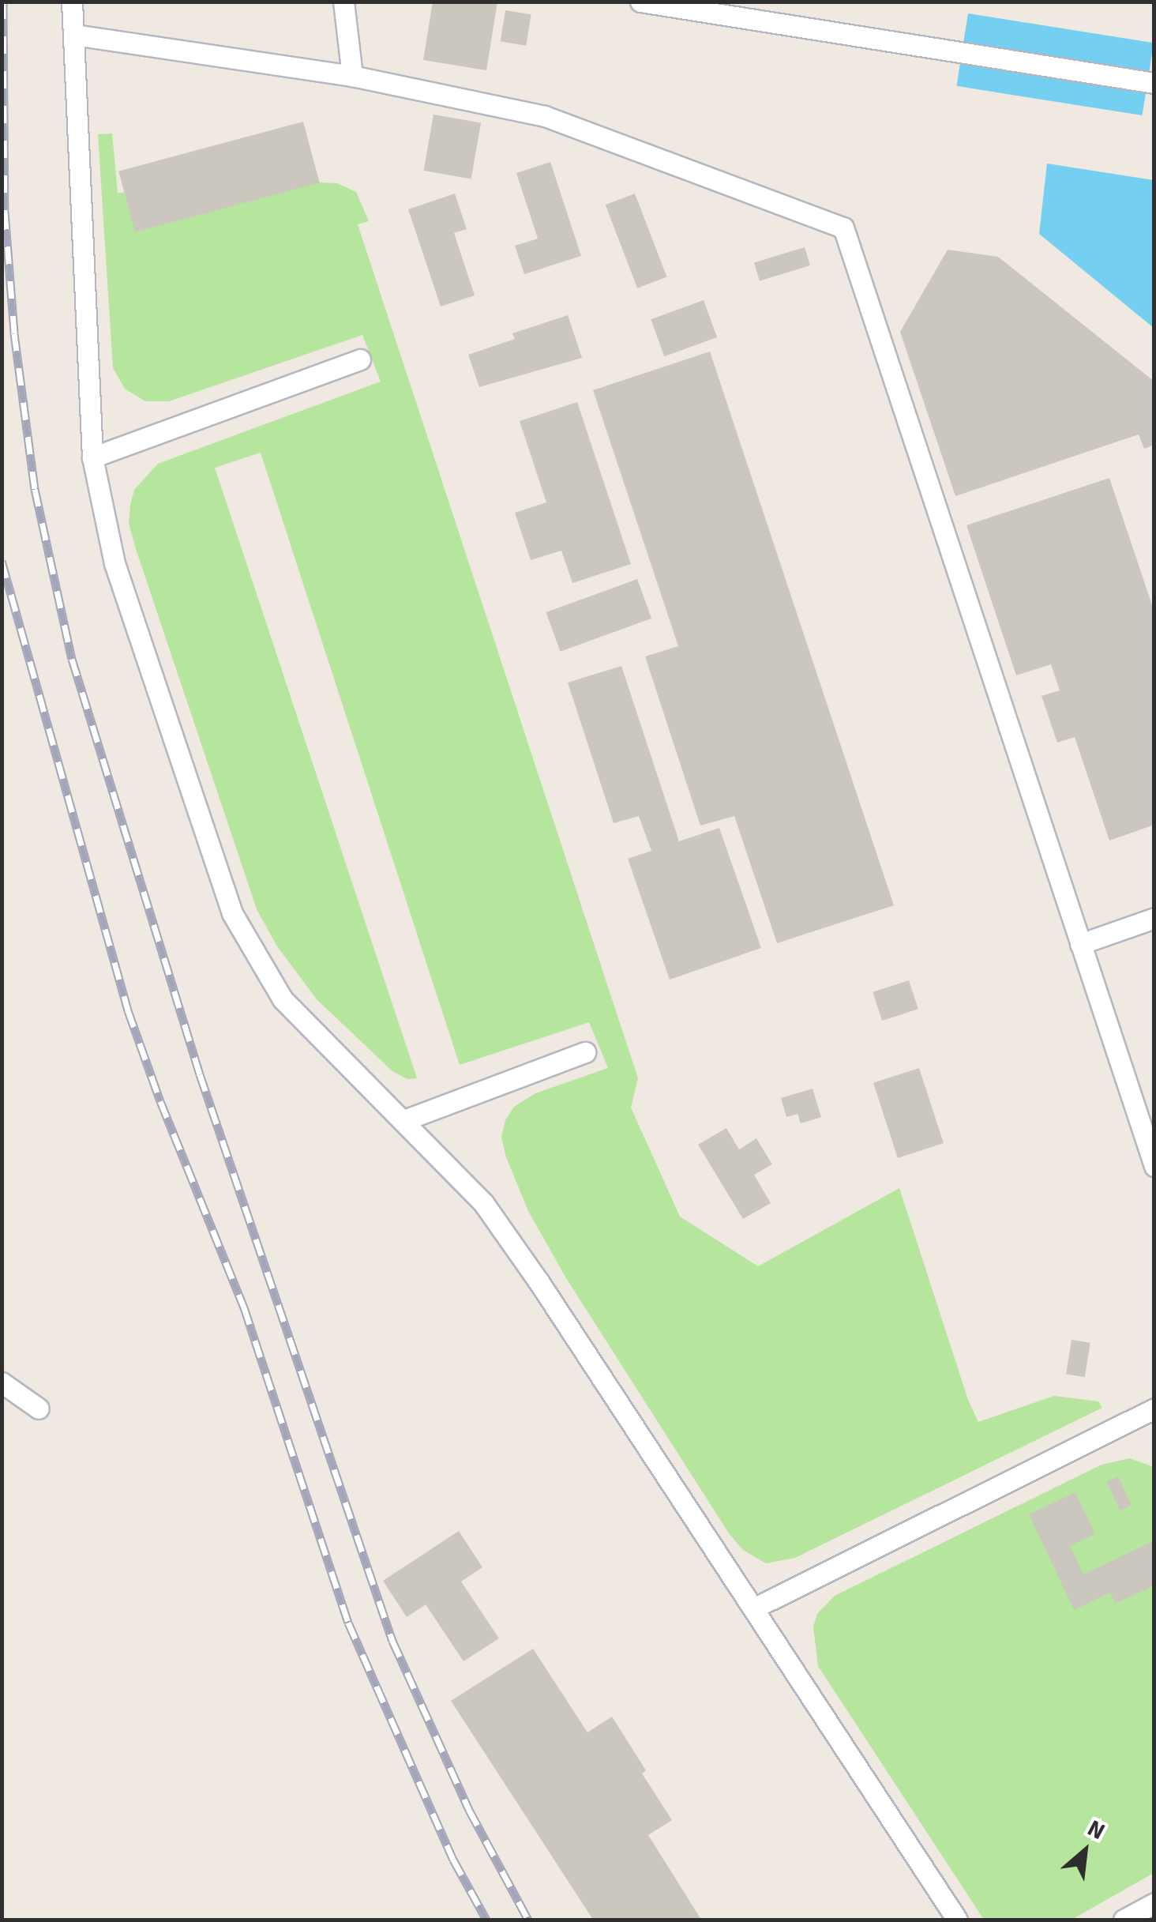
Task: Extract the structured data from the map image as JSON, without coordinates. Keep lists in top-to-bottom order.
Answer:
{
  "north": "top right"
}
